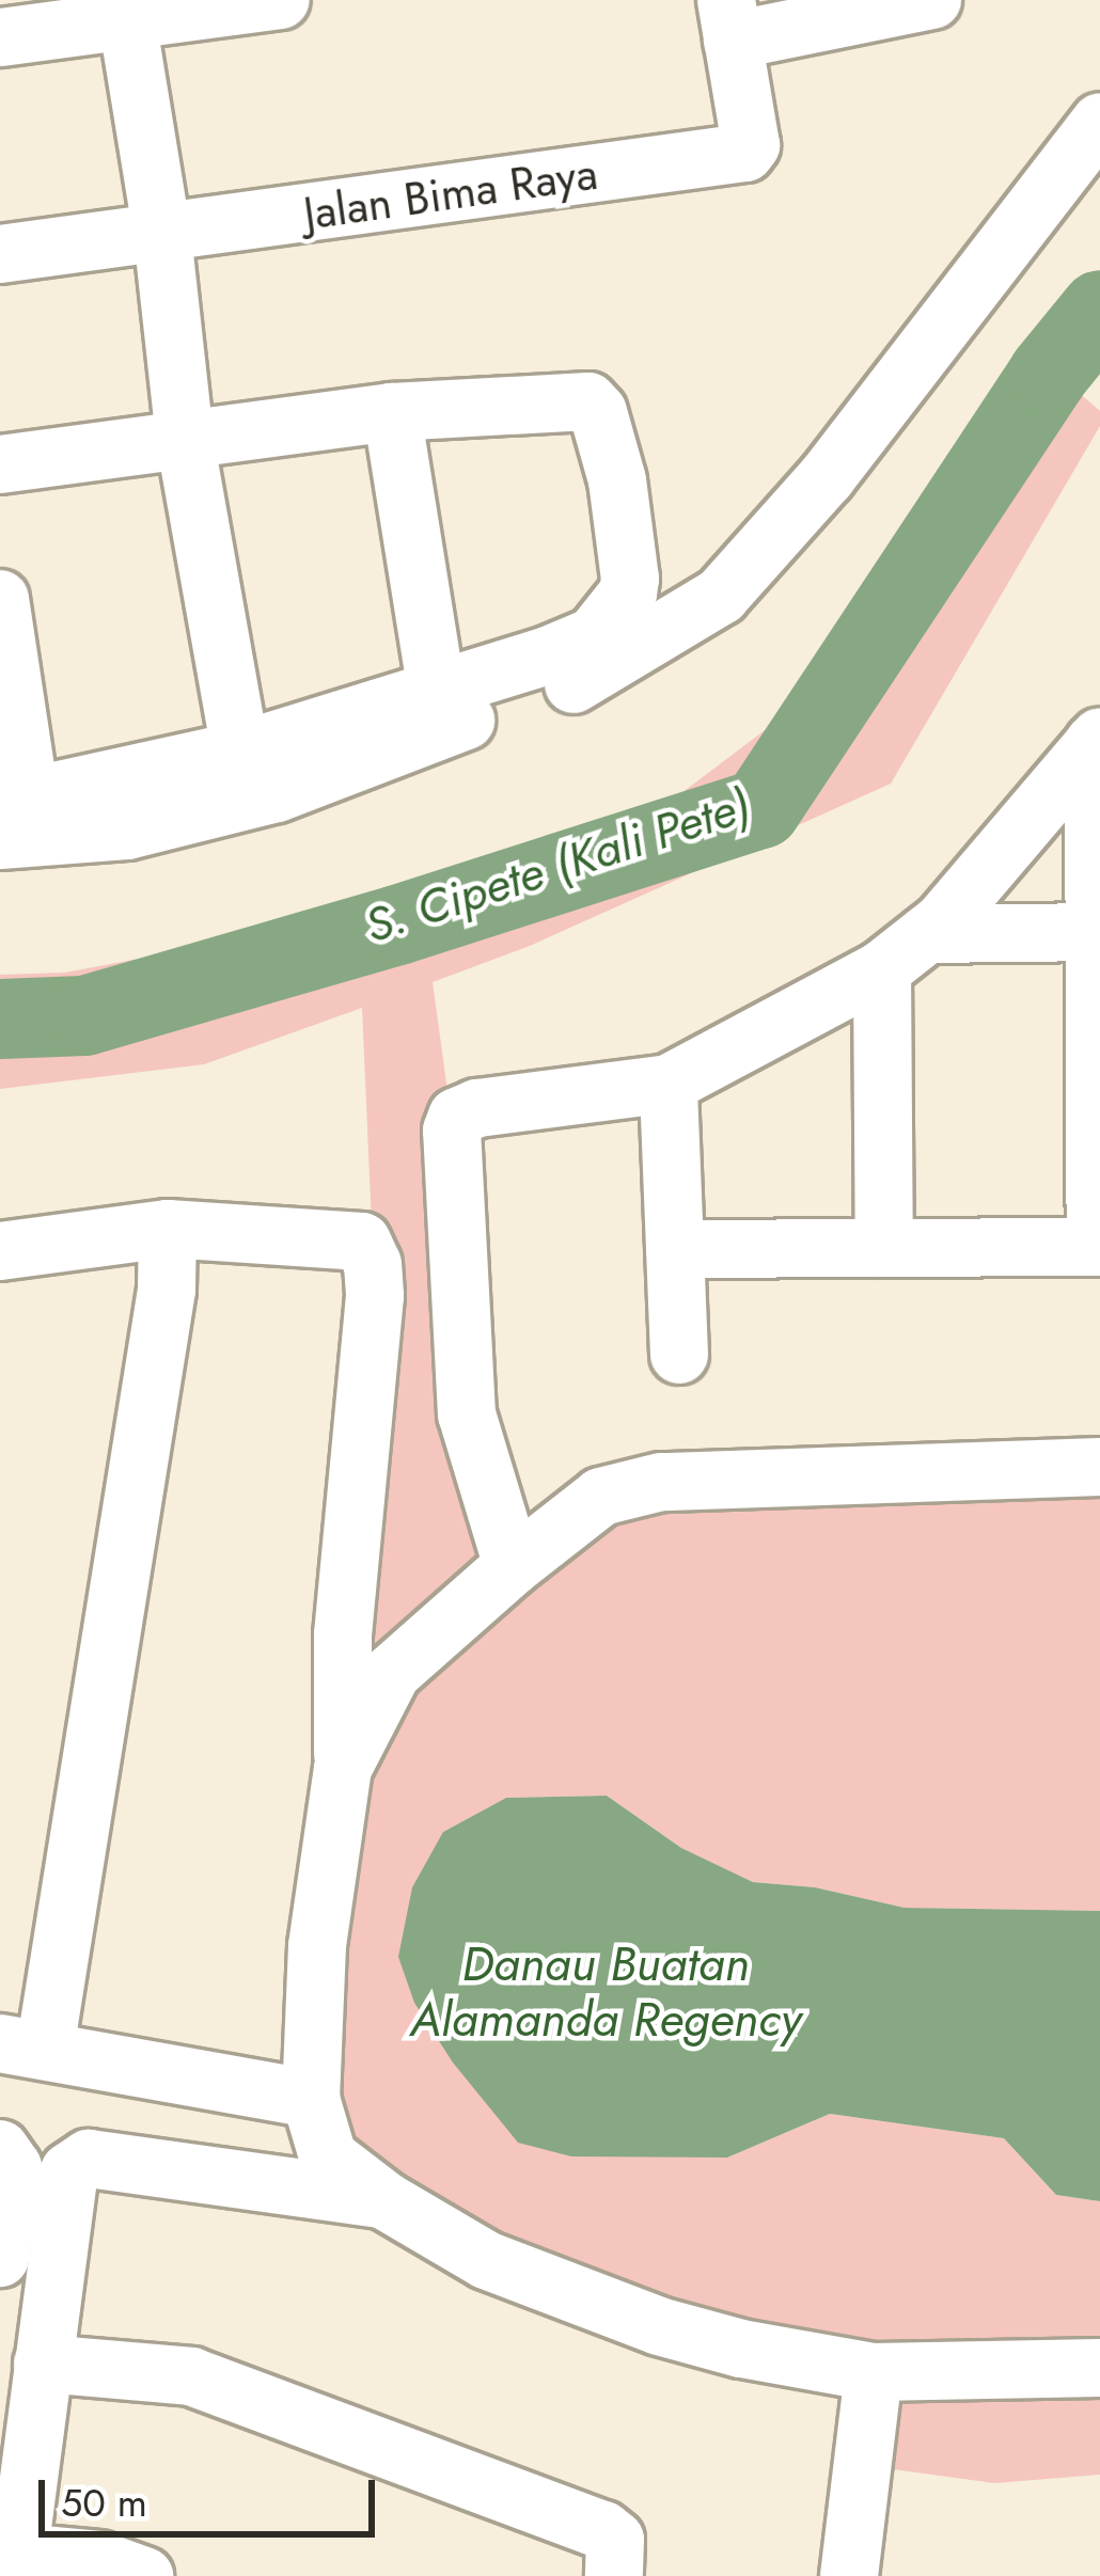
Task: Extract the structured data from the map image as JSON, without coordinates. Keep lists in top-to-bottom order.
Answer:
{
  "streets": {
    "street": ["Jalan Bima Raya"]
  },
  "water": ["S. Cipete (Kali Pete)", "Danau Buatan Alamanda Regency"],
  "scale_bar": "50 m"
}
